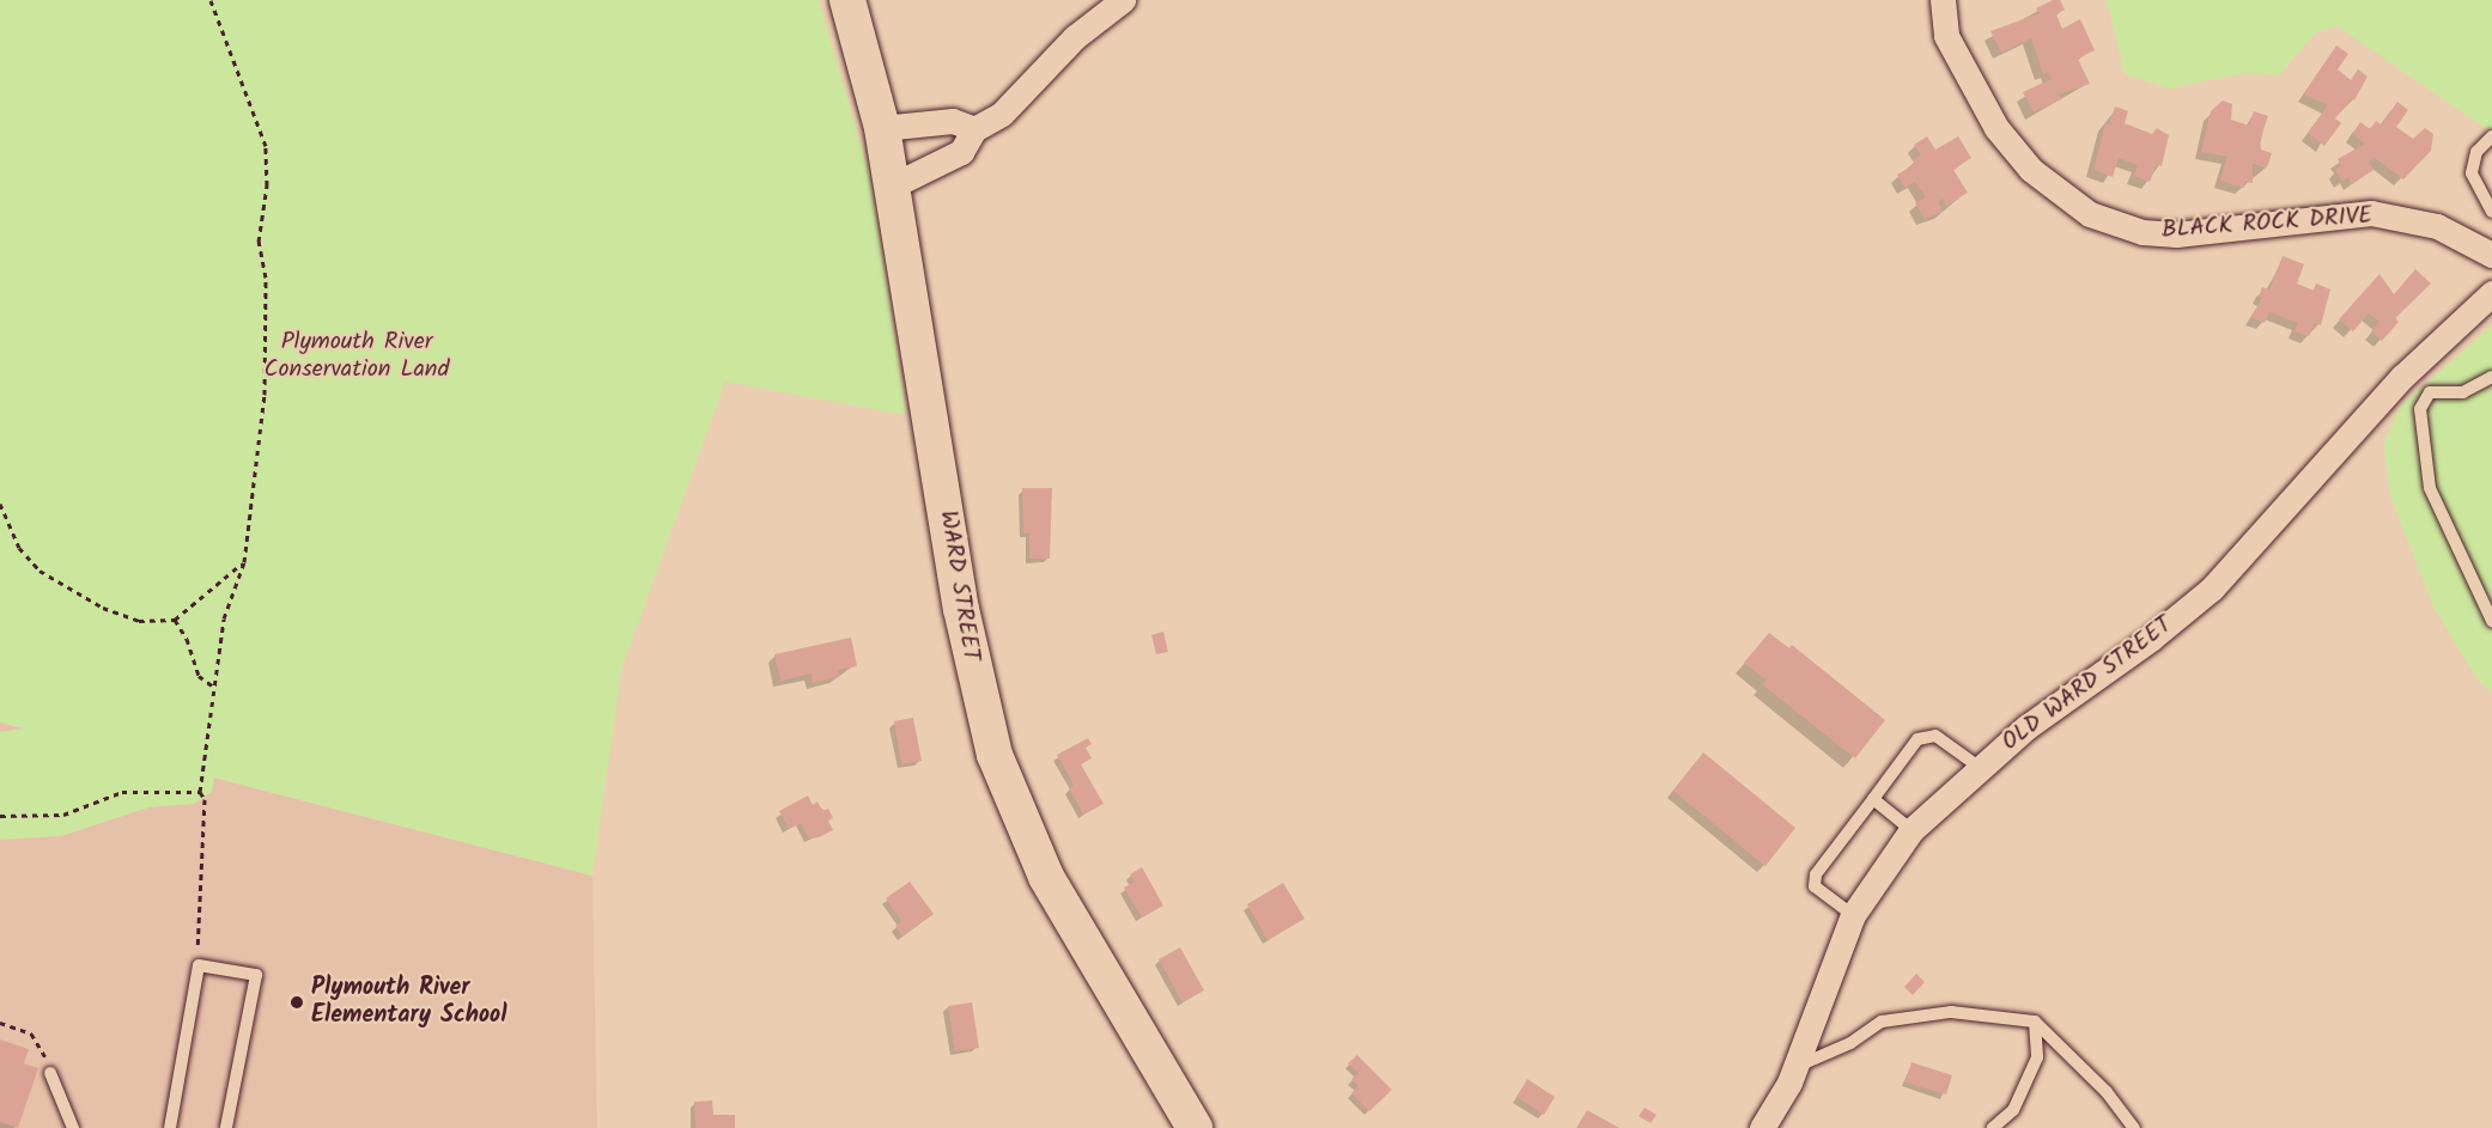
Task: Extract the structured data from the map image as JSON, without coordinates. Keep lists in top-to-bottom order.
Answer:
{
  "streets": {
    "street": ["BLACK ROCK DRIVE", "WARD STREET", "OLD WARD STREET"]
  },
  "parks": ["Plymouth River Conservation Land"],
  "places": ["Plymouth River Elementary School"]
}
